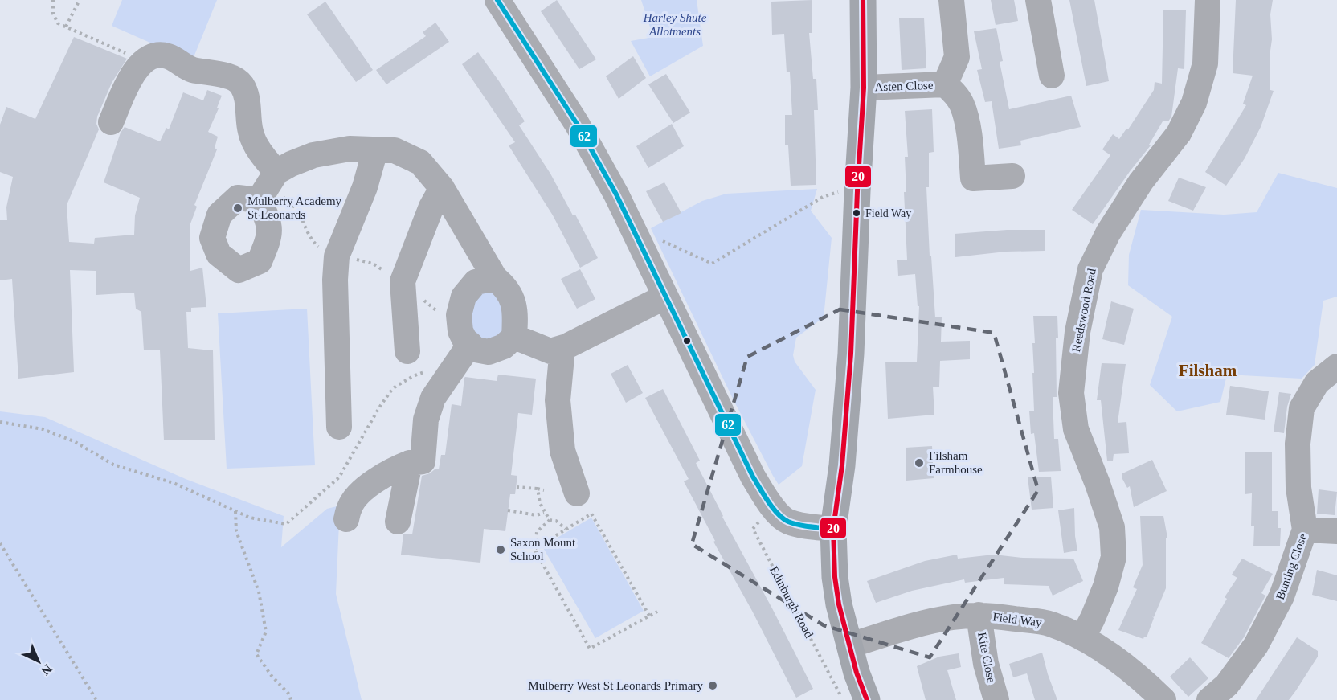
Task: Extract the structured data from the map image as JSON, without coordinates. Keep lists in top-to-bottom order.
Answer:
{
  "streets": {
    "street": [
      "Asten Close",
      "Reedswood Road",
      "Bunting Close",
      "Field Way",
      "Kite Close"
    ],
    "path": ["Edinburgh Road"]
  },
  "crossings": [
    ["Reedswood Road", "Field Way"],
    ["Field Way", "Kite Close"]
  ],
  "districts": ["Filsham"],
  "parks": ["Harley Shute Allotments"],
  "places": [
    "Mulberry Academy St Leonards",
    "Field Way",
    "Filsham Farmhouse",
    "Saxon Mount School",
    "Mulberry West St Leonards Primary"
  ],
  "lines": ["transit line 62", "transit line 20"],
  "north": "bottom right"
}
